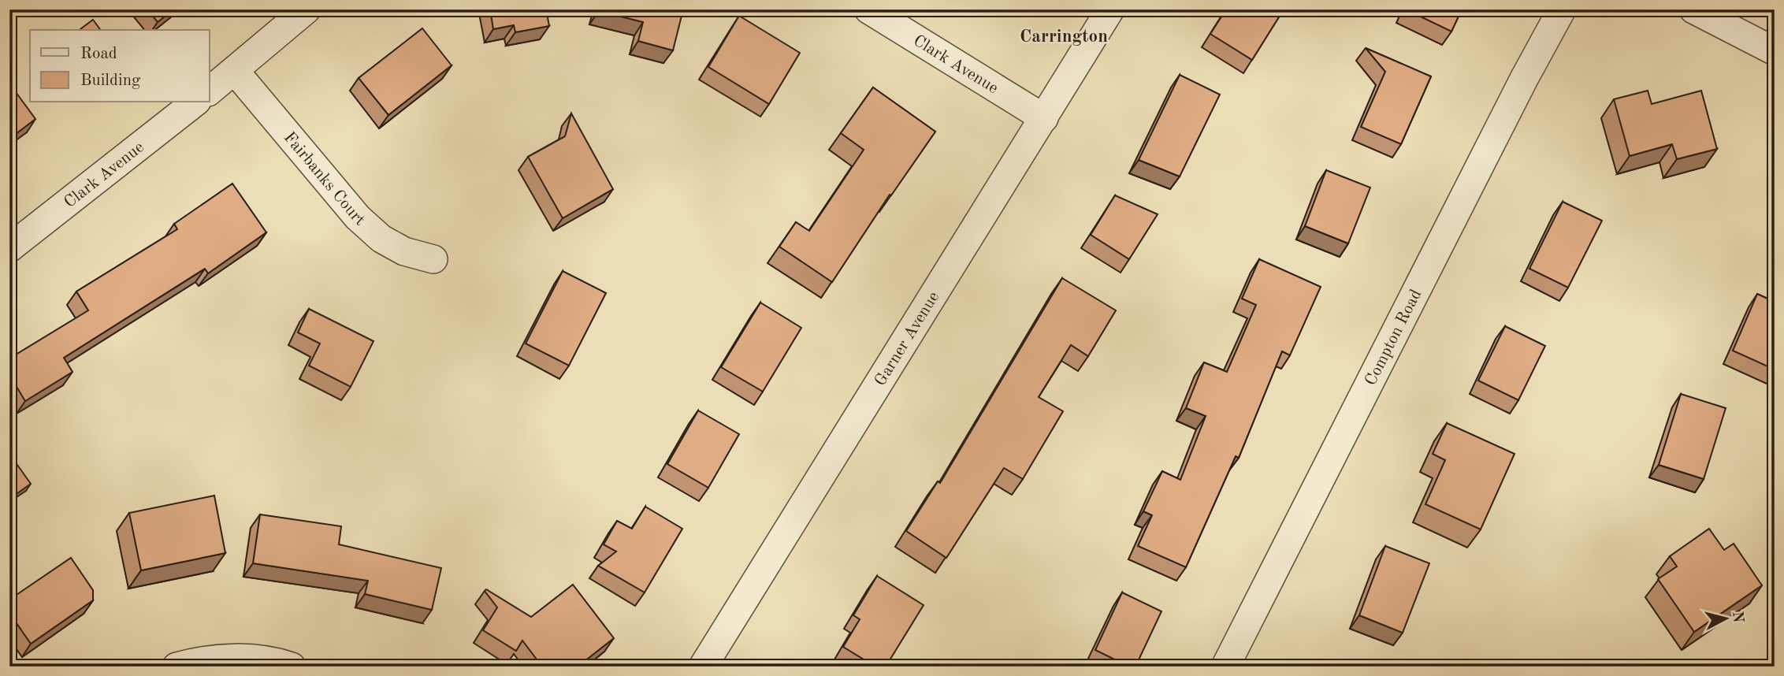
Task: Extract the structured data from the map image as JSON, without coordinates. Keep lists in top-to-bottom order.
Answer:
{
  "streets": {
    "street": [
      "Clark Avenue",
      "Fairbanks Court",
      "Compton Road",
      "Garner Avenue"
    ]
  },
  "crossings": [
    ["Clark Avenue", "Garner Avenue"]
  ],
  "districts": ["Carrington"],
  "legend": ["Road", "Building"],
  "north": "right"
}
